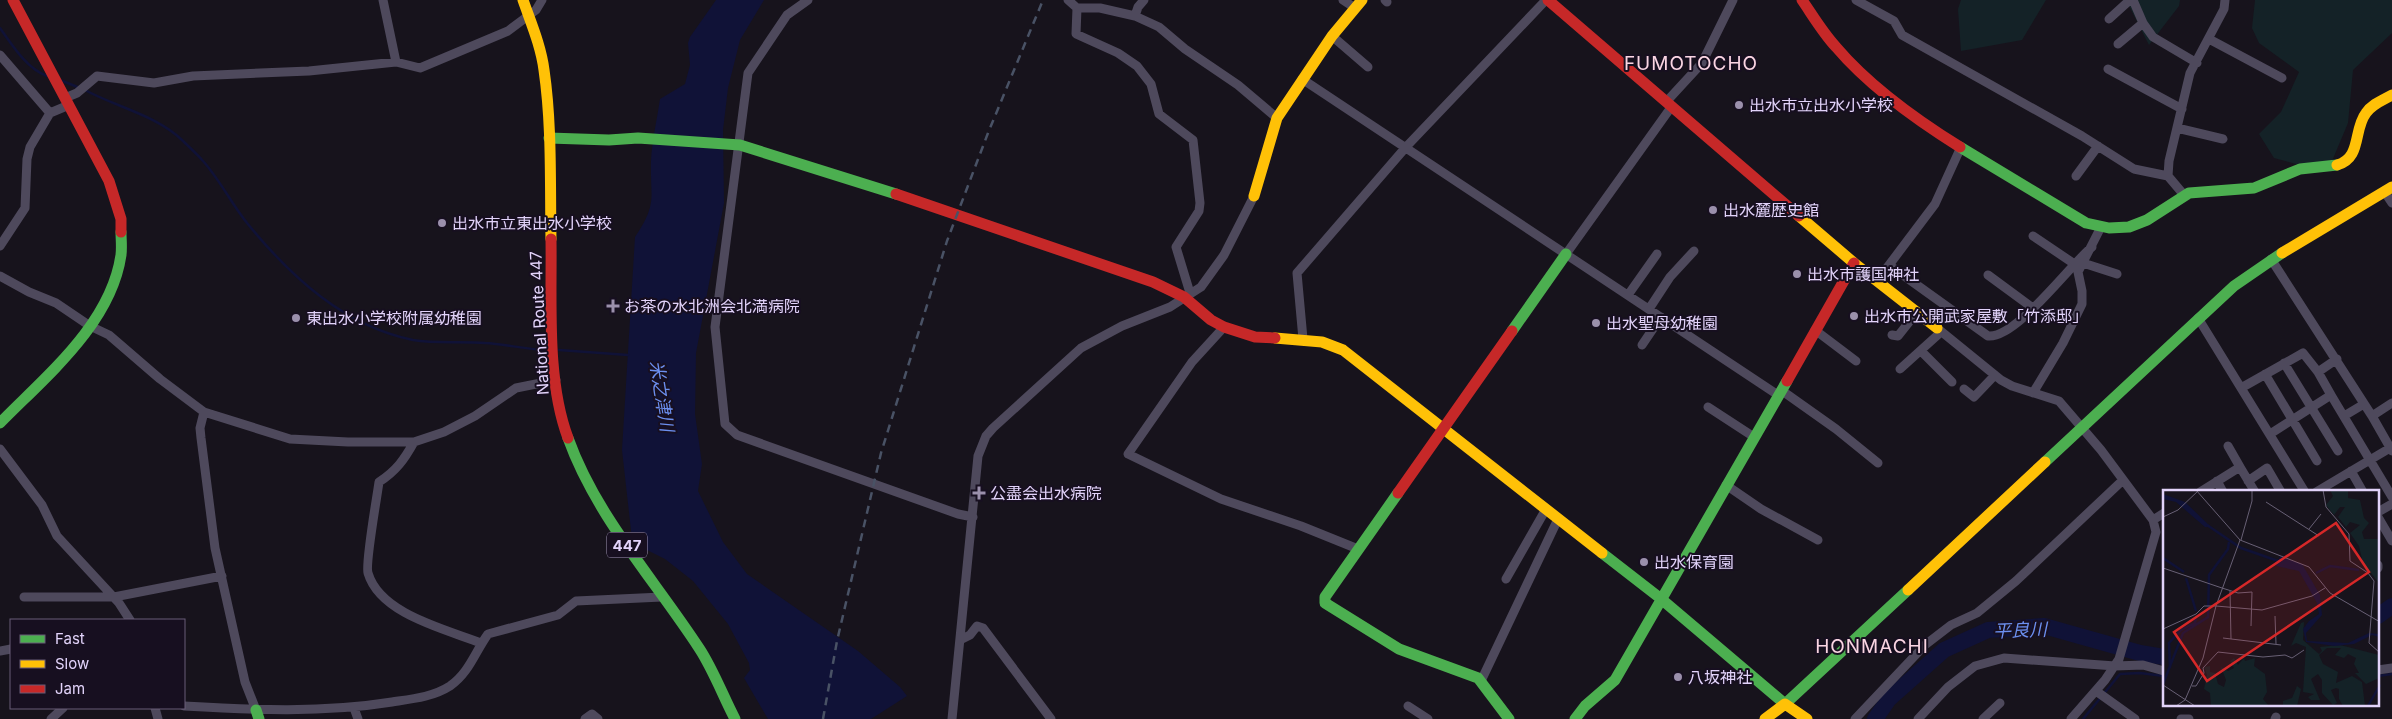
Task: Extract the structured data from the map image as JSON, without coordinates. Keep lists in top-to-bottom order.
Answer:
{
  "streets": {
    "main road": ["National Route 447", "447"]
  },
  "districts": ["FUMOTOCHO", "HONMACHI"],
  "water": ["米之津川", "平良川"],
  "places": {
    "other": [
      "出水市立出水小学校",
      "出水麓歴史館",
      "出水市立東出水小学校",
      "出水市護国神社",
      "出水市公開武家屋敷「竹添邸」",
      "東出水小学校附属幼稚園",
      "出水聖母幼稚園",
      "出水保育園",
      "八坂神社"
    ],
    "health": ["お茶の水北洲会北満病院", "公盡会出水病院"]
  },
  "legend": ["Fast", "Slow", "Jam"]
}
